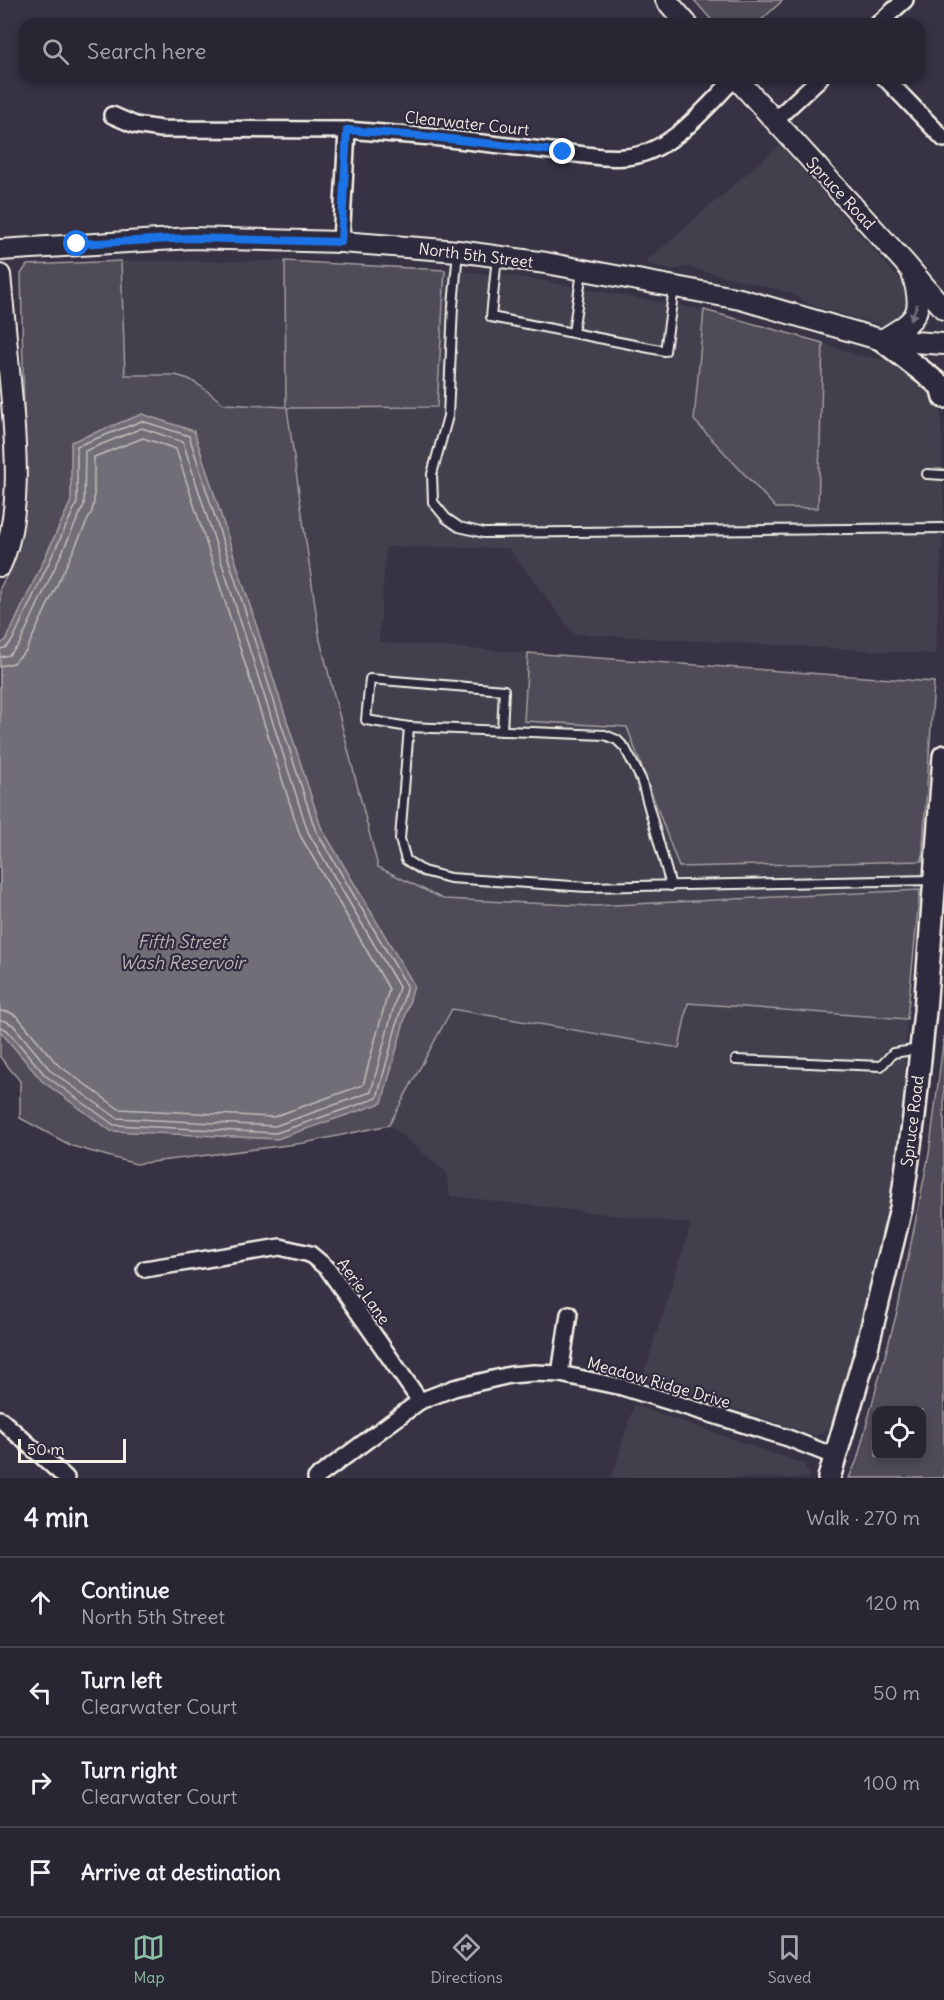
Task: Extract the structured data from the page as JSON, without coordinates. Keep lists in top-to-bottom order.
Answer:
{
  "streets": {
    "main road": ["Spruce Road"],
    "street": [
      "Clearwater Court",
      "North 5th Street",
      "Aerie Lane",
      "Meadow Ridge Drive"
    ]
  },
  "crossings": [
    ["Spruce Road", "Meadow Ridge Drive"],
    ["Aerie Lane", "Meadow Ridge Drive"]
  ],
  "water": ["Fifth Street Wash Reservoir"],
  "scale_bar": "50 m",
  "page": {
    "search": "Search here",
    "scale": "50 m",
    "heading": ["4 min", "Walk · 270 m"],
    "list": [
      ["Continue", "North 5th Street", "120 m"],
      ["Turn left", "Clearwater Court", "50 m"],
      ["Turn right", "Clearwater Court", "100 m"],
      "Arrive at destination"
    ],
    "nav": ["Map", "Directions", "Saved"]
  }
}
